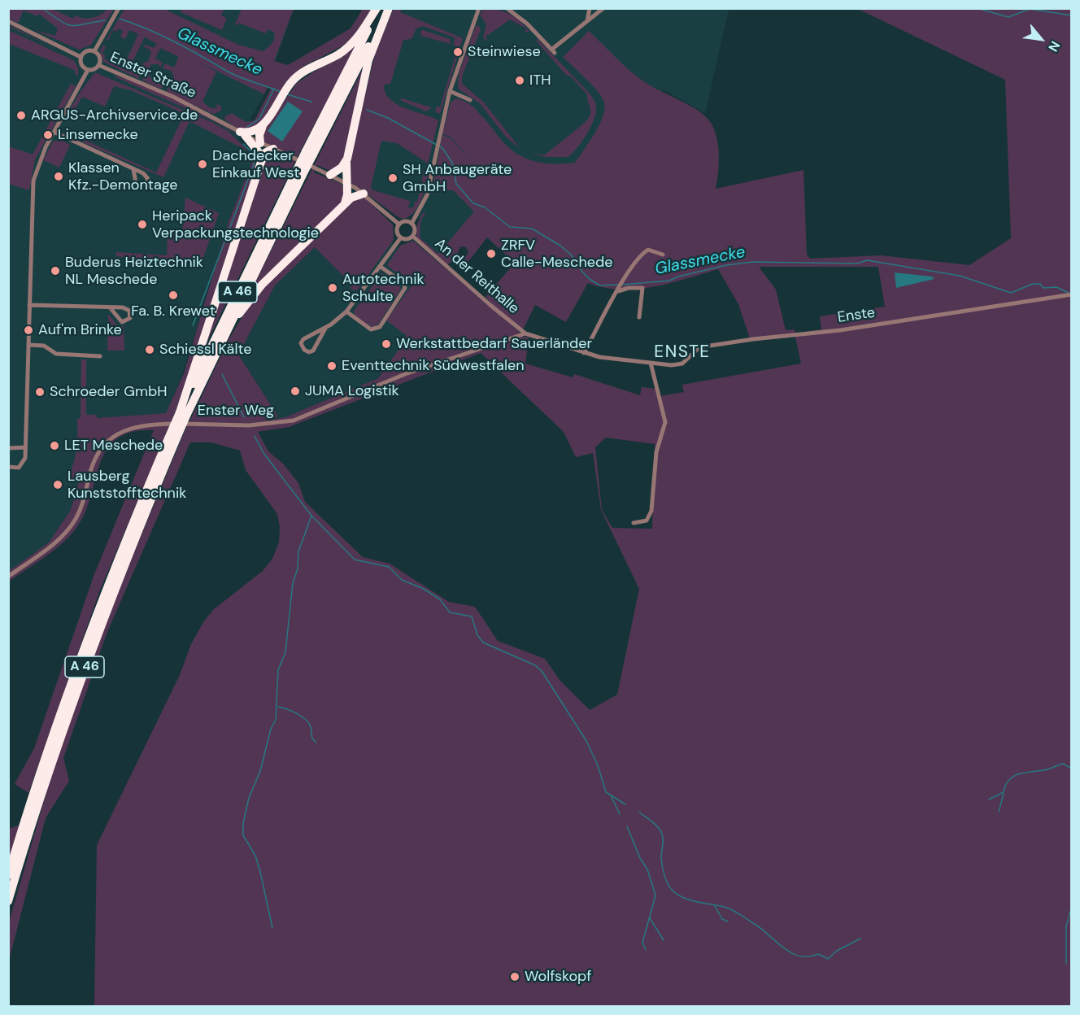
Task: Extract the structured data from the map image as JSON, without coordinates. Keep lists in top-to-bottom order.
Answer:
{
  "streets": {
    "highway": ["A 46"],
    "street": [
      "Enster Straße",
      "An der Reithalle",
      "Enste",
      "Enster Weg"
    ]
  },
  "crossings": [
    ["Enster Straße", "An der Reithalle"],
    ["An der Reithalle", "Enste"],
    ["An der Reithalle", "Enster Weg"],
    ["Enste", "Enster Weg"]
  ],
  "districts": ["ENSTE"],
  "water": ["Glassmecke"],
  "places": [
    "Steinwiese",
    "ITH",
    "ARGUS-Archivservice.de",
    "Linsemecke",
    "Dachdecker Einkauf West",
    "Klassen Kfz.-Demontage",
    "SH Anbaugeräte GmbH",
    "Heripack Verpackungstechnologie",
    "ZRFV Calle-Meschede",
    "Buderus Heiztechnik NL Meschede",
    "Autotechnik Schulte",
    "Fa. B. Krewet",
    "Auf'm Brinke",
    "Werkstattbedarf Sauerländer",
    "Schiessl Kälte",
    "Eventtechnik Südwestfalen",
    "JUMA Logistik",
    "Schroeder GmbH",
    "LET Meschede",
    "Lausberg Kunststofftechnik",
    "Wolfskopf"
  ],
  "north": "bottom right"
}
